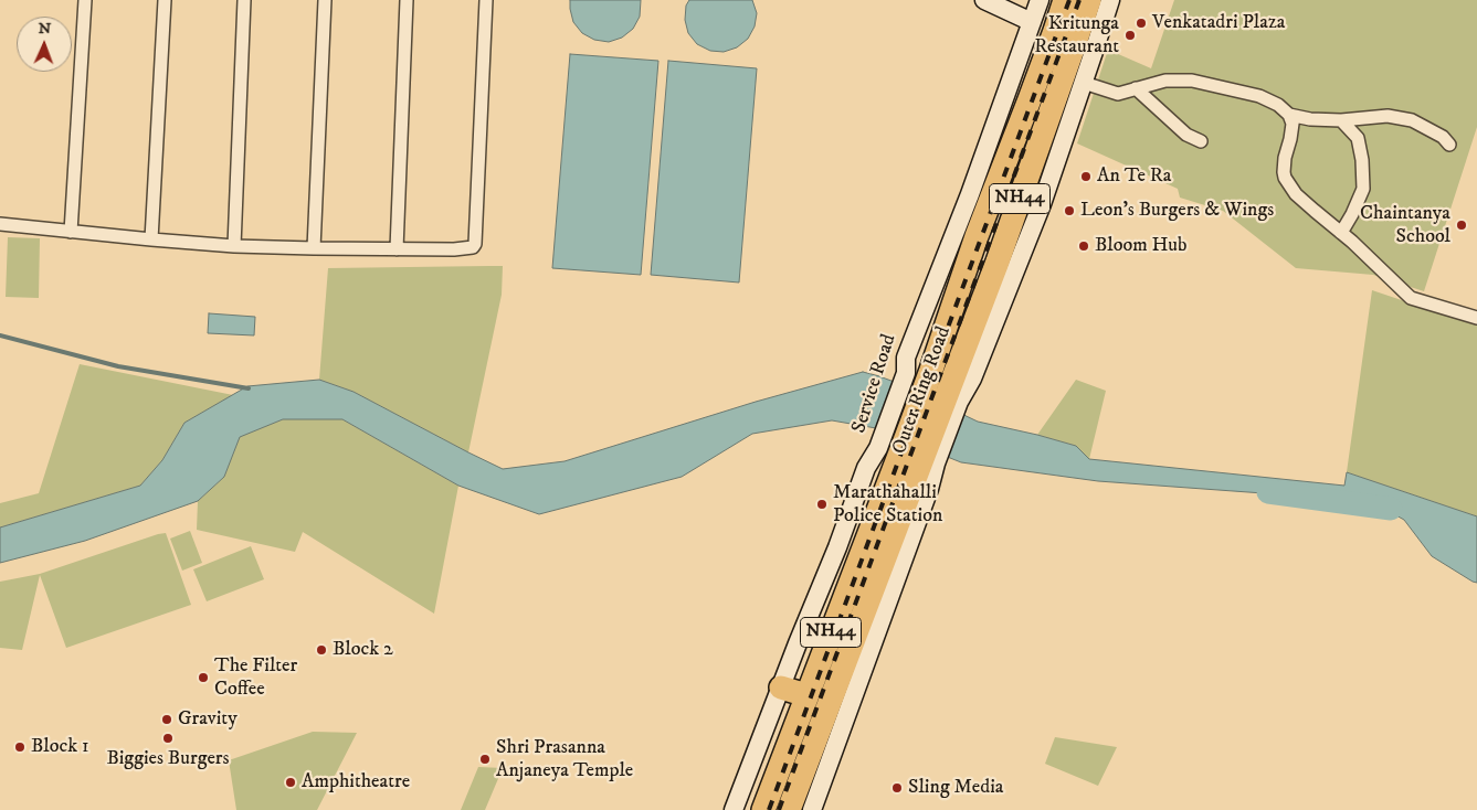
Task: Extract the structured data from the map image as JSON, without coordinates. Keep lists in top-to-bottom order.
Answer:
{
  "streets": {
    "highway": ["NH44", "Outer Ring Road"],
    "street": ["Service Road"]
  },
  "crossings": [
    ["Service Road", "Outer Ring Road"]
  ],
  "places": [
    "Venkatadri Plaza",
    "Kritunga Restaurant",
    "An Te Ra",
    "Leon's Burgers & Wings",
    "Chaintanya School",
    "Bloom Hub",
    "Marathahalli Police Station",
    "Block 2",
    "The Filter Coffee",
    "Gravity",
    "Biggies Burgers",
    "Block 1",
    "Shri Prasanna Anjaneya Temple",
    "Amphitheatre",
    "Sling Media"
  ],
  "north": "top"
}
